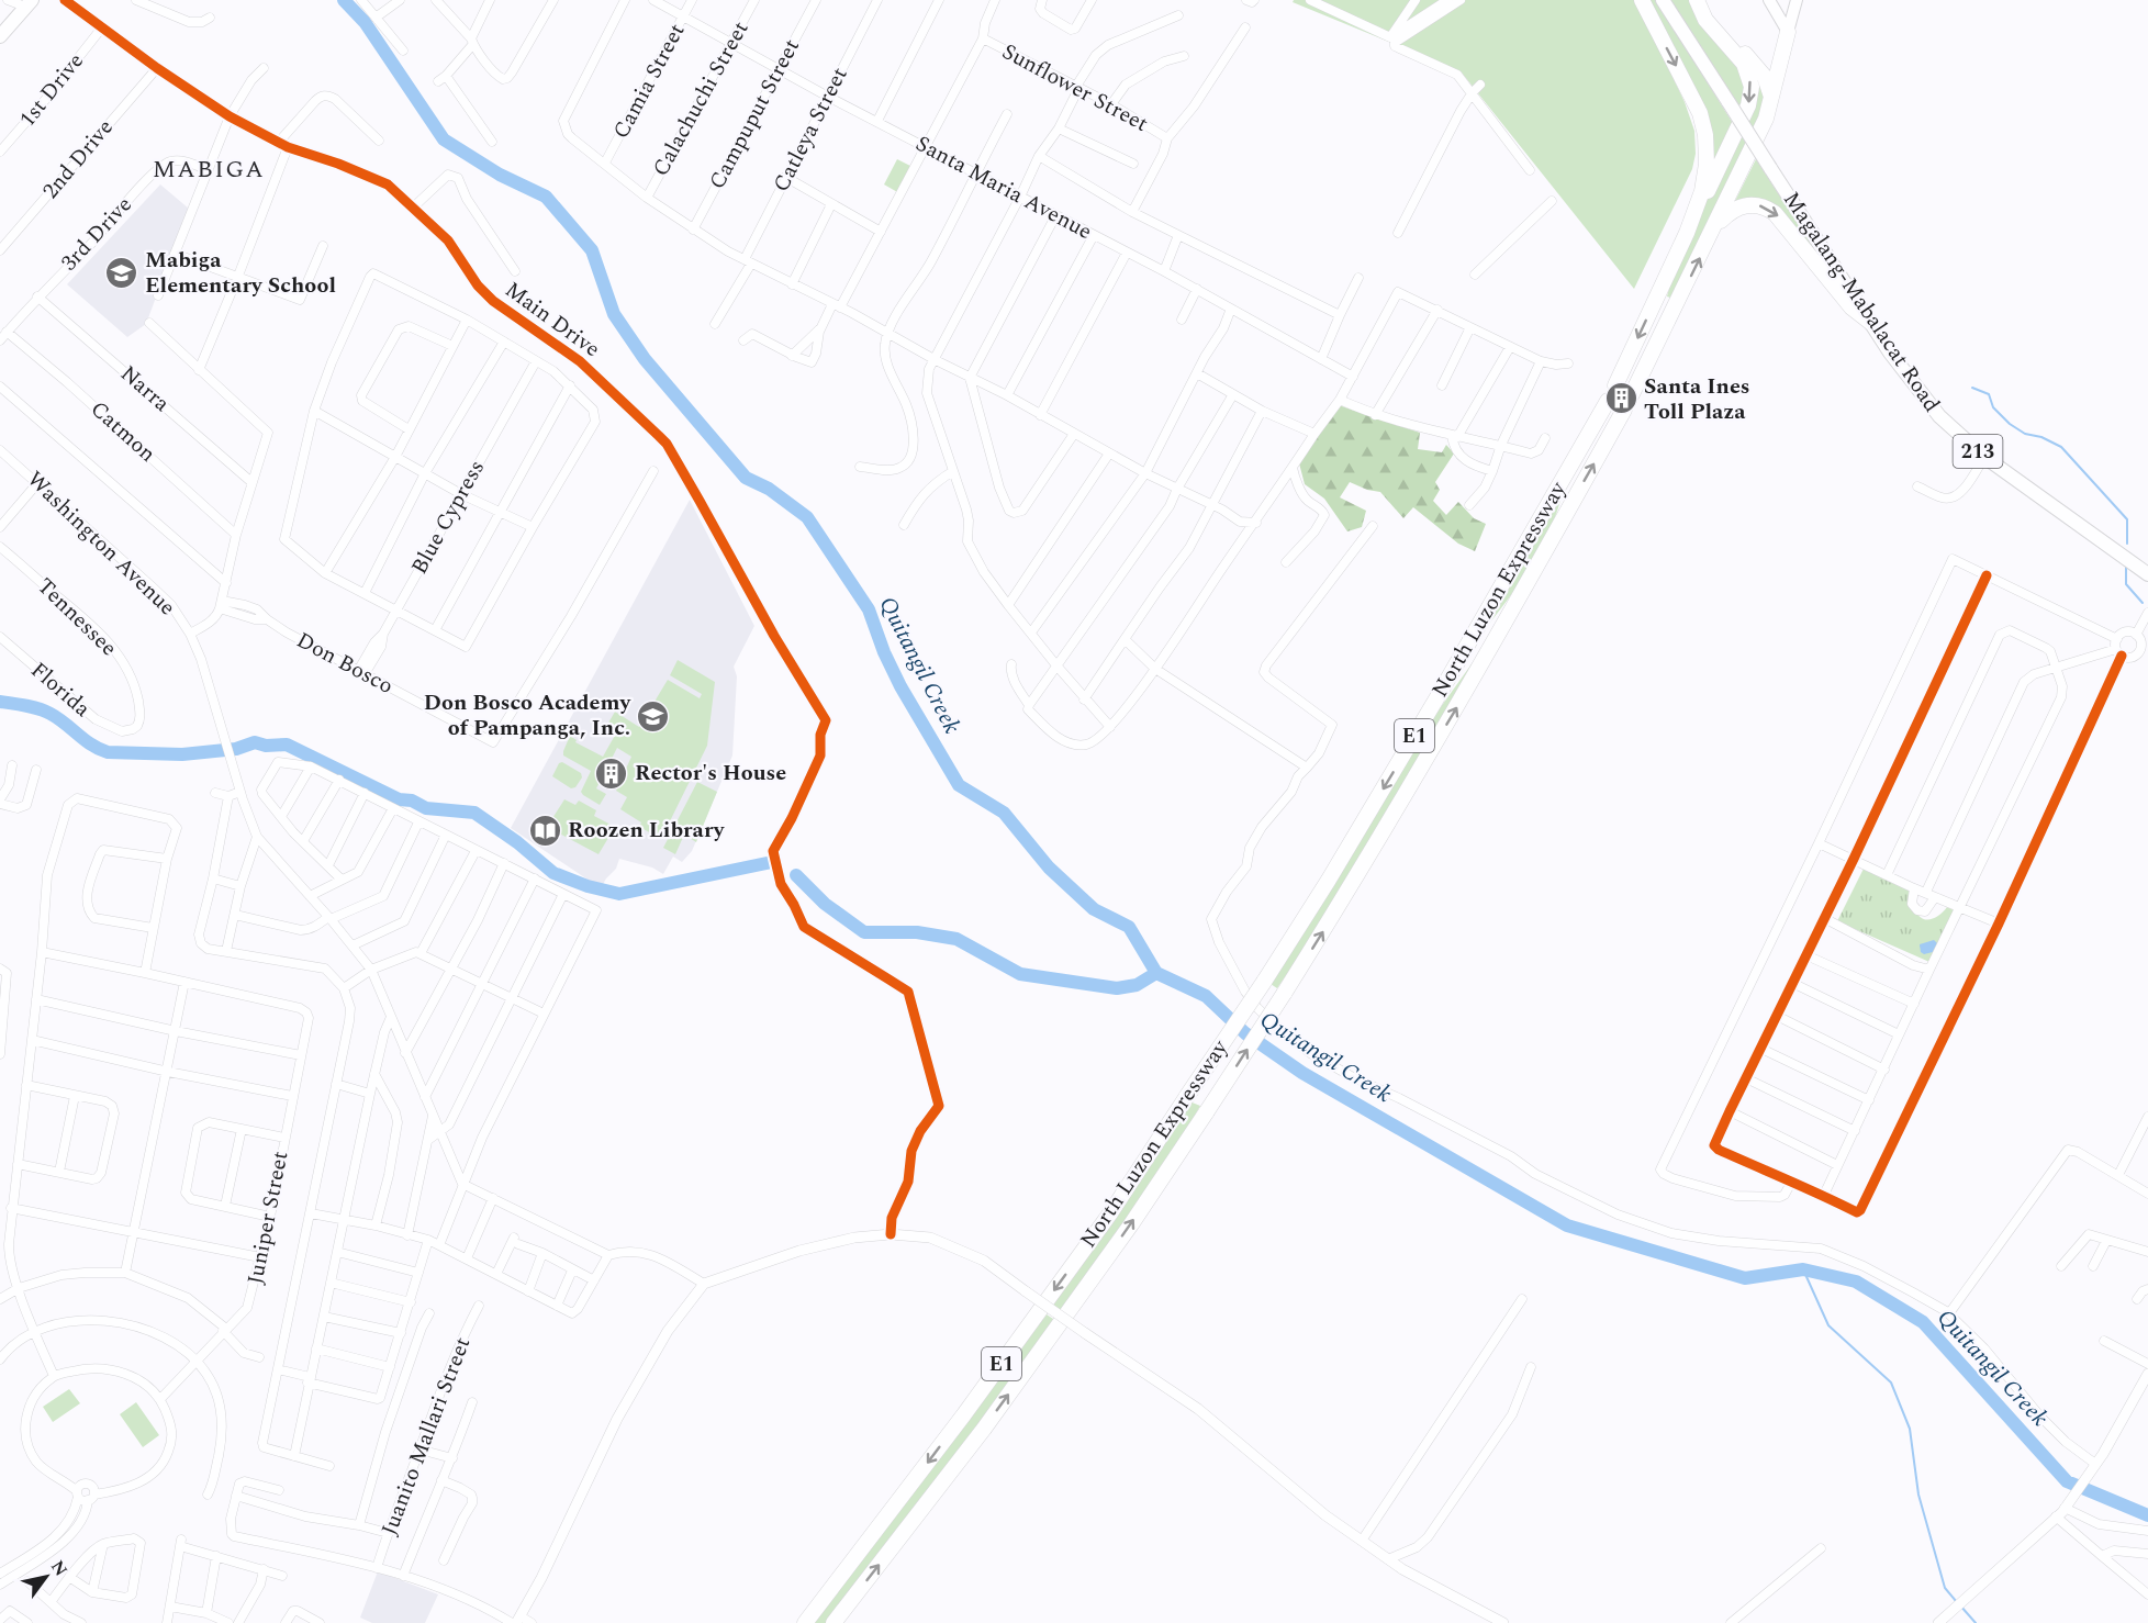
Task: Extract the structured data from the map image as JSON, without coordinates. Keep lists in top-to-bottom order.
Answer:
{
  "streets": {
    "highway": ["North Luzon Expressway", "E1"],
    "main road": ["Magalang-Mabalacat Road", "213"],
    "street": [
      "Camia Street",
      "Sunflower Street",
      "1st Drive",
      "Calachuchi Street",
      "Campuput Street",
      "Catleya Street",
      "2nd Drive",
      "Santa Maria Avenue",
      "3rd Drive",
      "Main Drive",
      "Narra",
      "Catmon",
      "Blue Cypress",
      "Washington Avenue",
      "Tennessee",
      "Don Bosco",
      "Florida",
      "Juniper Street",
      "Juanito Mallari Street"
    ]
  },
  "crossings": [
    ["Camia Street", "Santa Maria Avenue"],
    ["1st Drive", "Main Drive"],
    ["Calachuchi Street", "Santa Maria Avenue"],
    ["Campuput Street", "Santa Maria Avenue"],
    ["Catleya Street", "Santa Maria Avenue"],
    ["2nd Drive", "Main Drive"],
    ["3rd Drive", "Narra"],
    ["3rd Drive", "Catmon"],
    ["Blue Cypress", "Don Bosco"],
    ["Tennessee", "Florida"]
  ],
  "districts": ["MABIGA"],
  "water": ["Quitangil Creek"],
  "places": {
    "school or university": ["Mabiga Elementary School", "Don Bosco Academy of Pampanga, Inc."],
    "building": ["Santa Ines Toll Plaza", "Rector's House"],
    "library": ["Roozen Library"]
  },
  "north": "top right"
}
